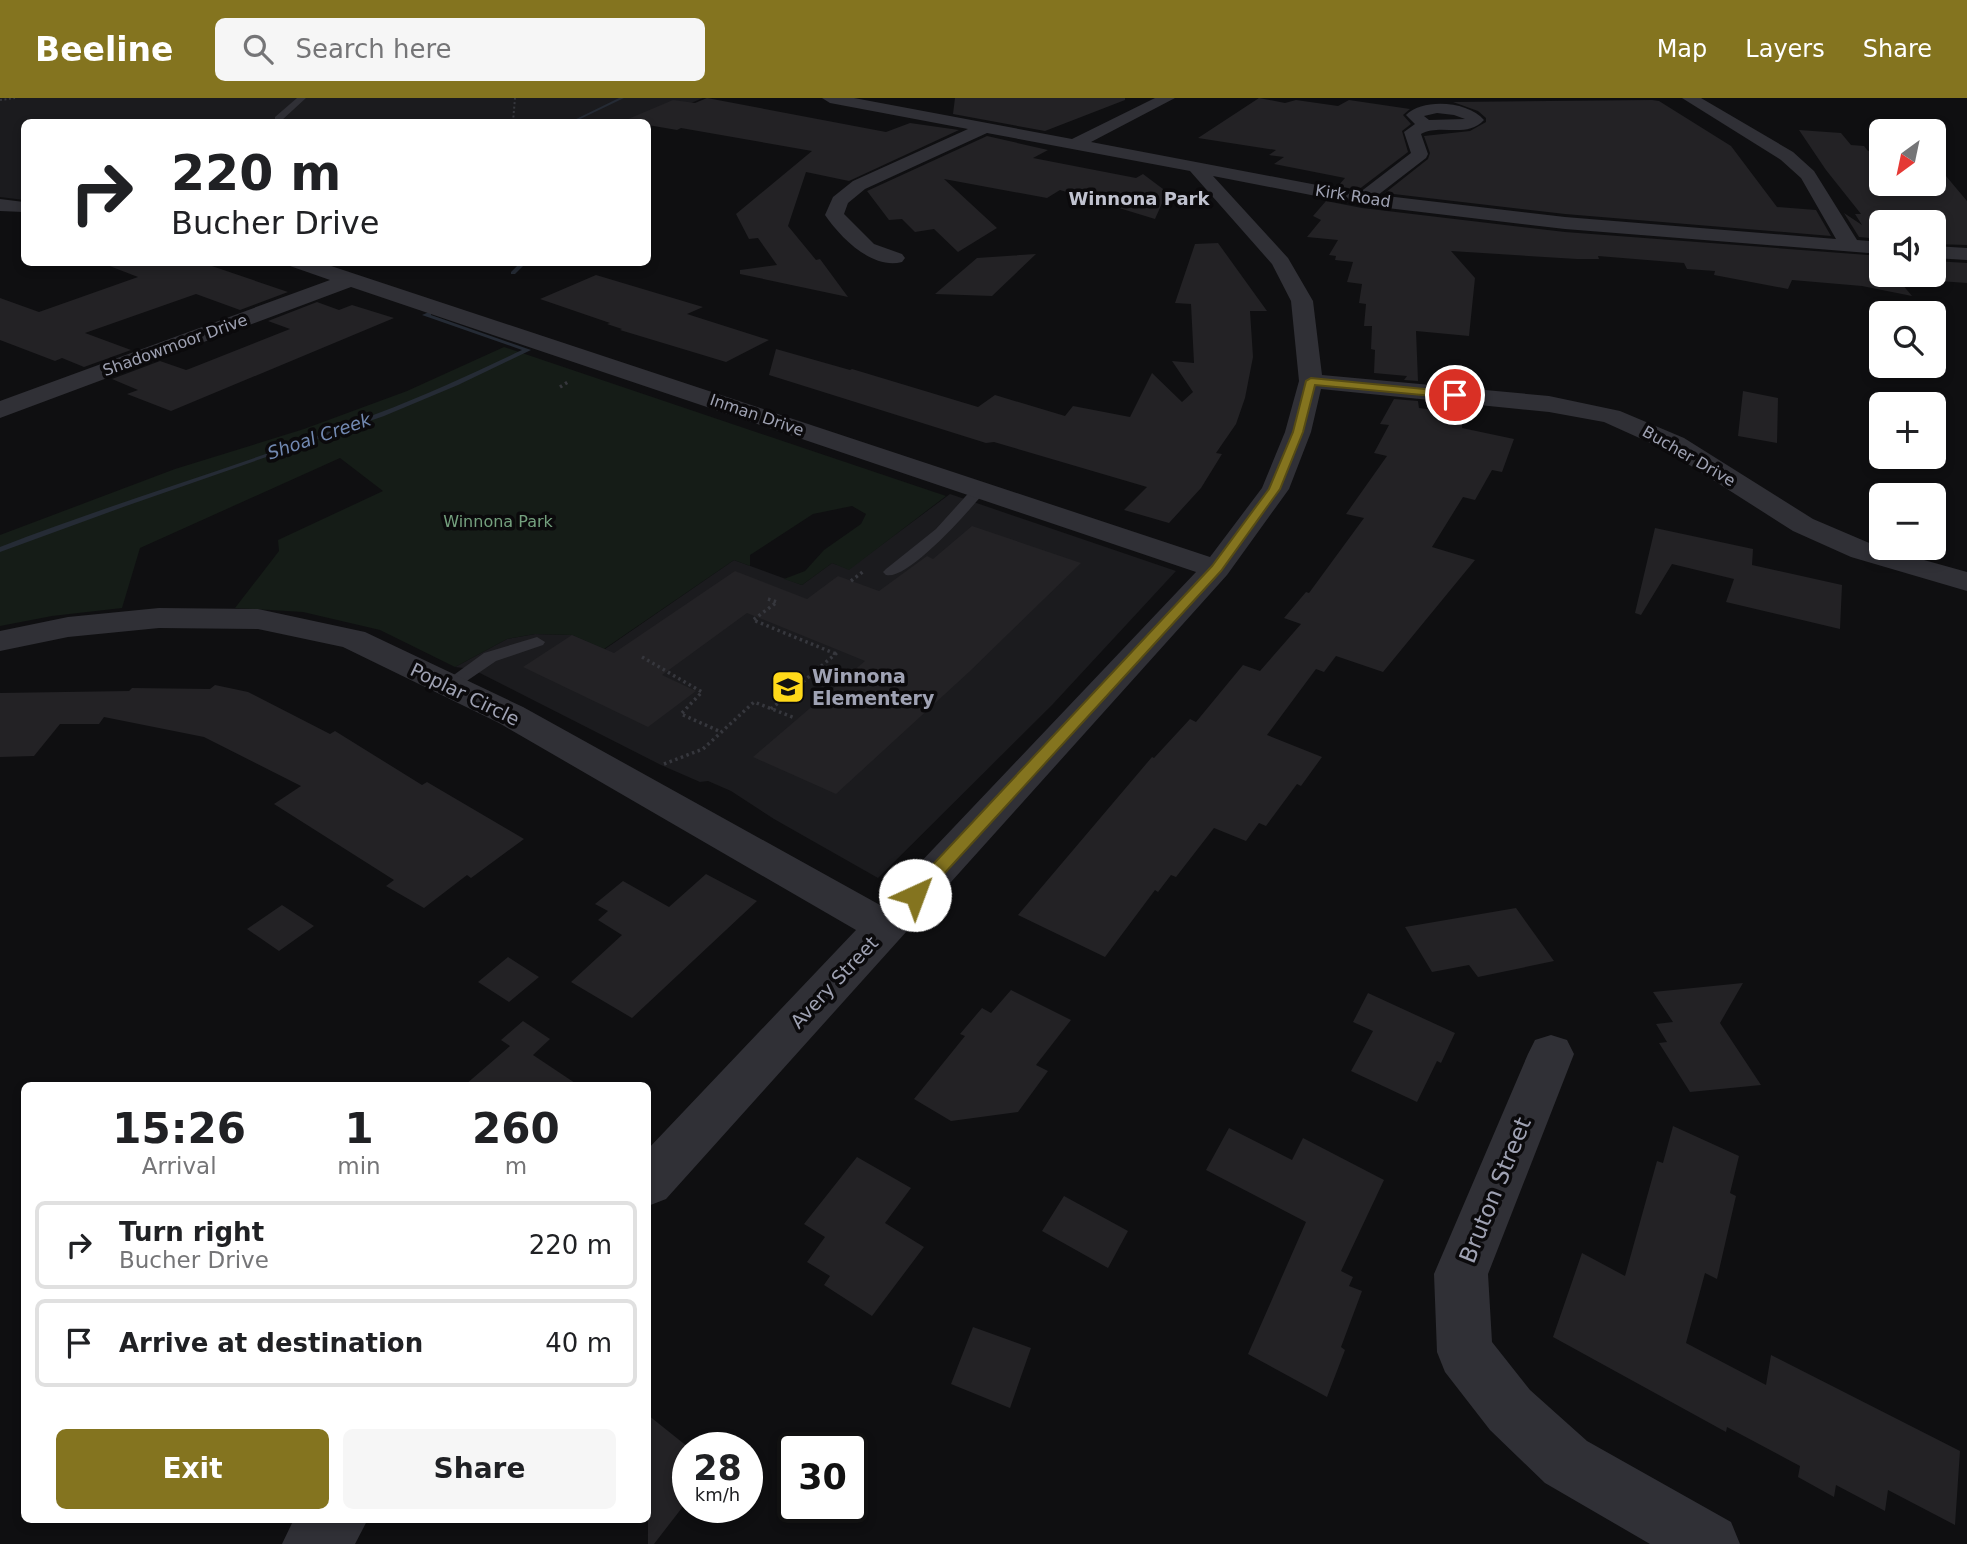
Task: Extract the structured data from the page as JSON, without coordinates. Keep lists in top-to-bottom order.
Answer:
{
  "streets": {
    "street": [
      "Kirk Road",
      "Shadowmoor Drive",
      "Inman Drive",
      "Bucher Drive",
      "Poplar Circle",
      "Avery Street",
      "Bruton Street"
    ]
  },
  "crossings": [
    ["Kirk Road", "Avery Street"],
    ["Shadowmoor Drive", "Inman Drive"],
    ["Inman Drive", "Avery Street"],
    ["Bucher Drive", "Avery Street"],
    ["Poplar Circle", "Avery Street"]
  ],
  "districts": ["Winnona Park"],
  "water": ["Shoal Creek"],
  "parks": ["Winnona Park"],
  "places": {
    "school or university": ["Winnona Elementery"]
  },
  "north": "bottom left",
  "page": {
    "header": "Beeline",
    "search": "Search here",
    "nav": ["Map", "Layers", "Share"],
    "map_buttons": ["+", "−"],
    "turn": ["220 m", "Bucher Drive"],
    "eta": [
      "15:26",
      "Arrival",
      "1",
      "min",
      "260",
      "m"
    ],
    "list": [
      {
        "name": "Turn right",
        "note": "Bucher Drive",
        "value": "220 m"
      },
      {
        "name": "Arrive at destination",
        "value": "40 m"
      }
    ],
    "buttons": ["Exit", "Share"],
    "speed": "28 km/h",
    "limit": "30"
  }
}
